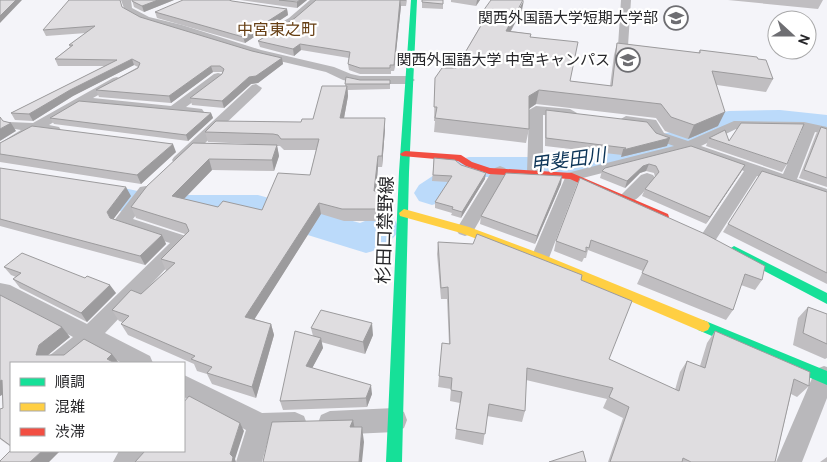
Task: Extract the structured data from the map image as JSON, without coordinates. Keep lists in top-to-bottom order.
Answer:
{
  "streets": {
    "main road": ["杉田口禁野線"]
  },
  "districts": ["中宮東之町"],
  "water": ["甲斐田川"],
  "places": {
    "school or university": ["関西外国語大学短期大学部", "関西外国語大学 中宮キャンパス"]
  },
  "legend": ["順調", "混雑", "渋滞"],
  "north": "right"
}
